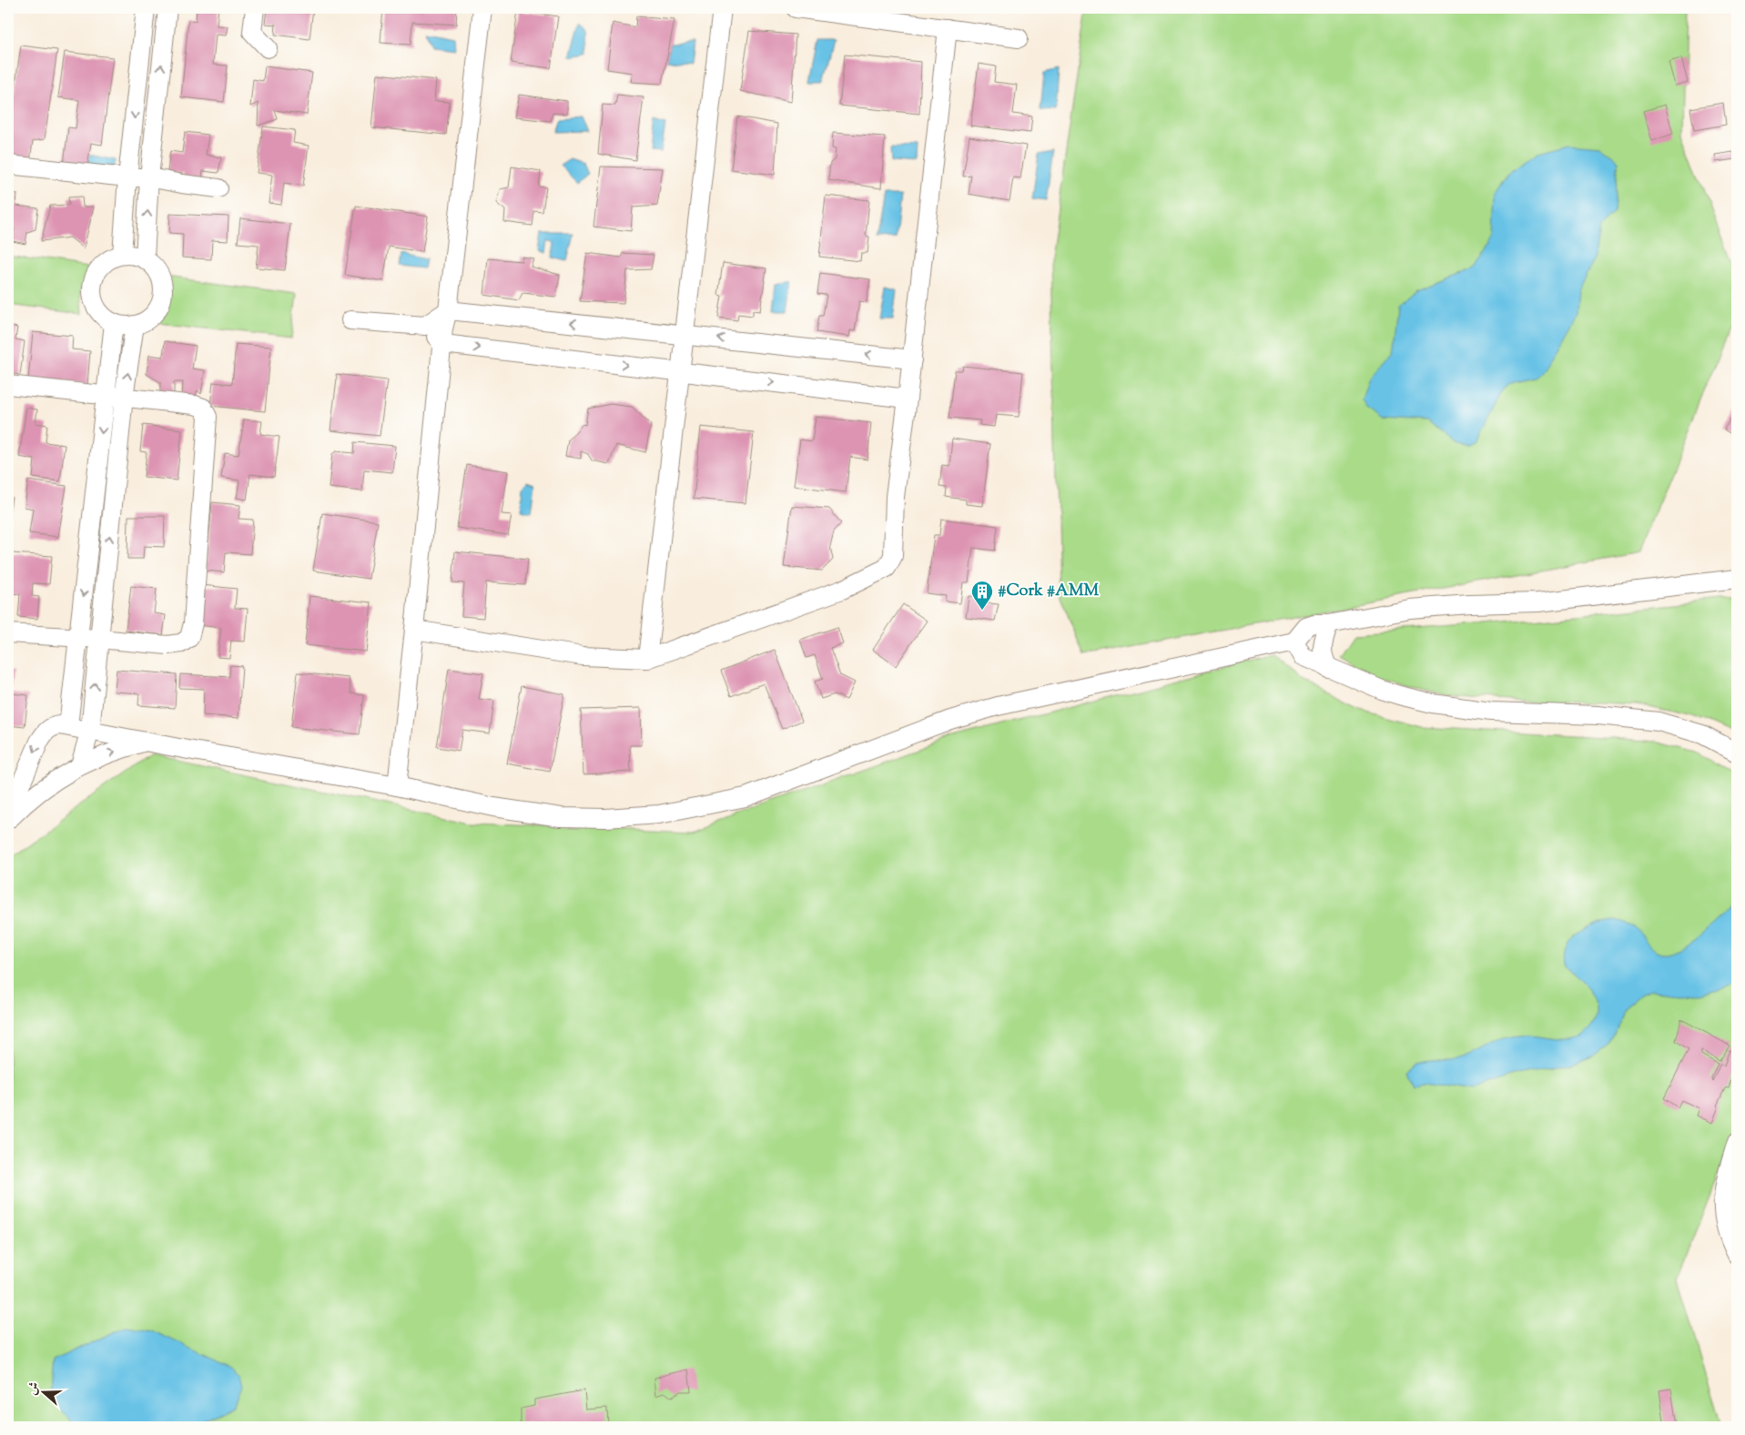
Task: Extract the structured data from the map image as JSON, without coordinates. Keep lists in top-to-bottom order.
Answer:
{
  "places": {
    "building": ["#Cork #AMM"]
  },
  "north": "left"
}
